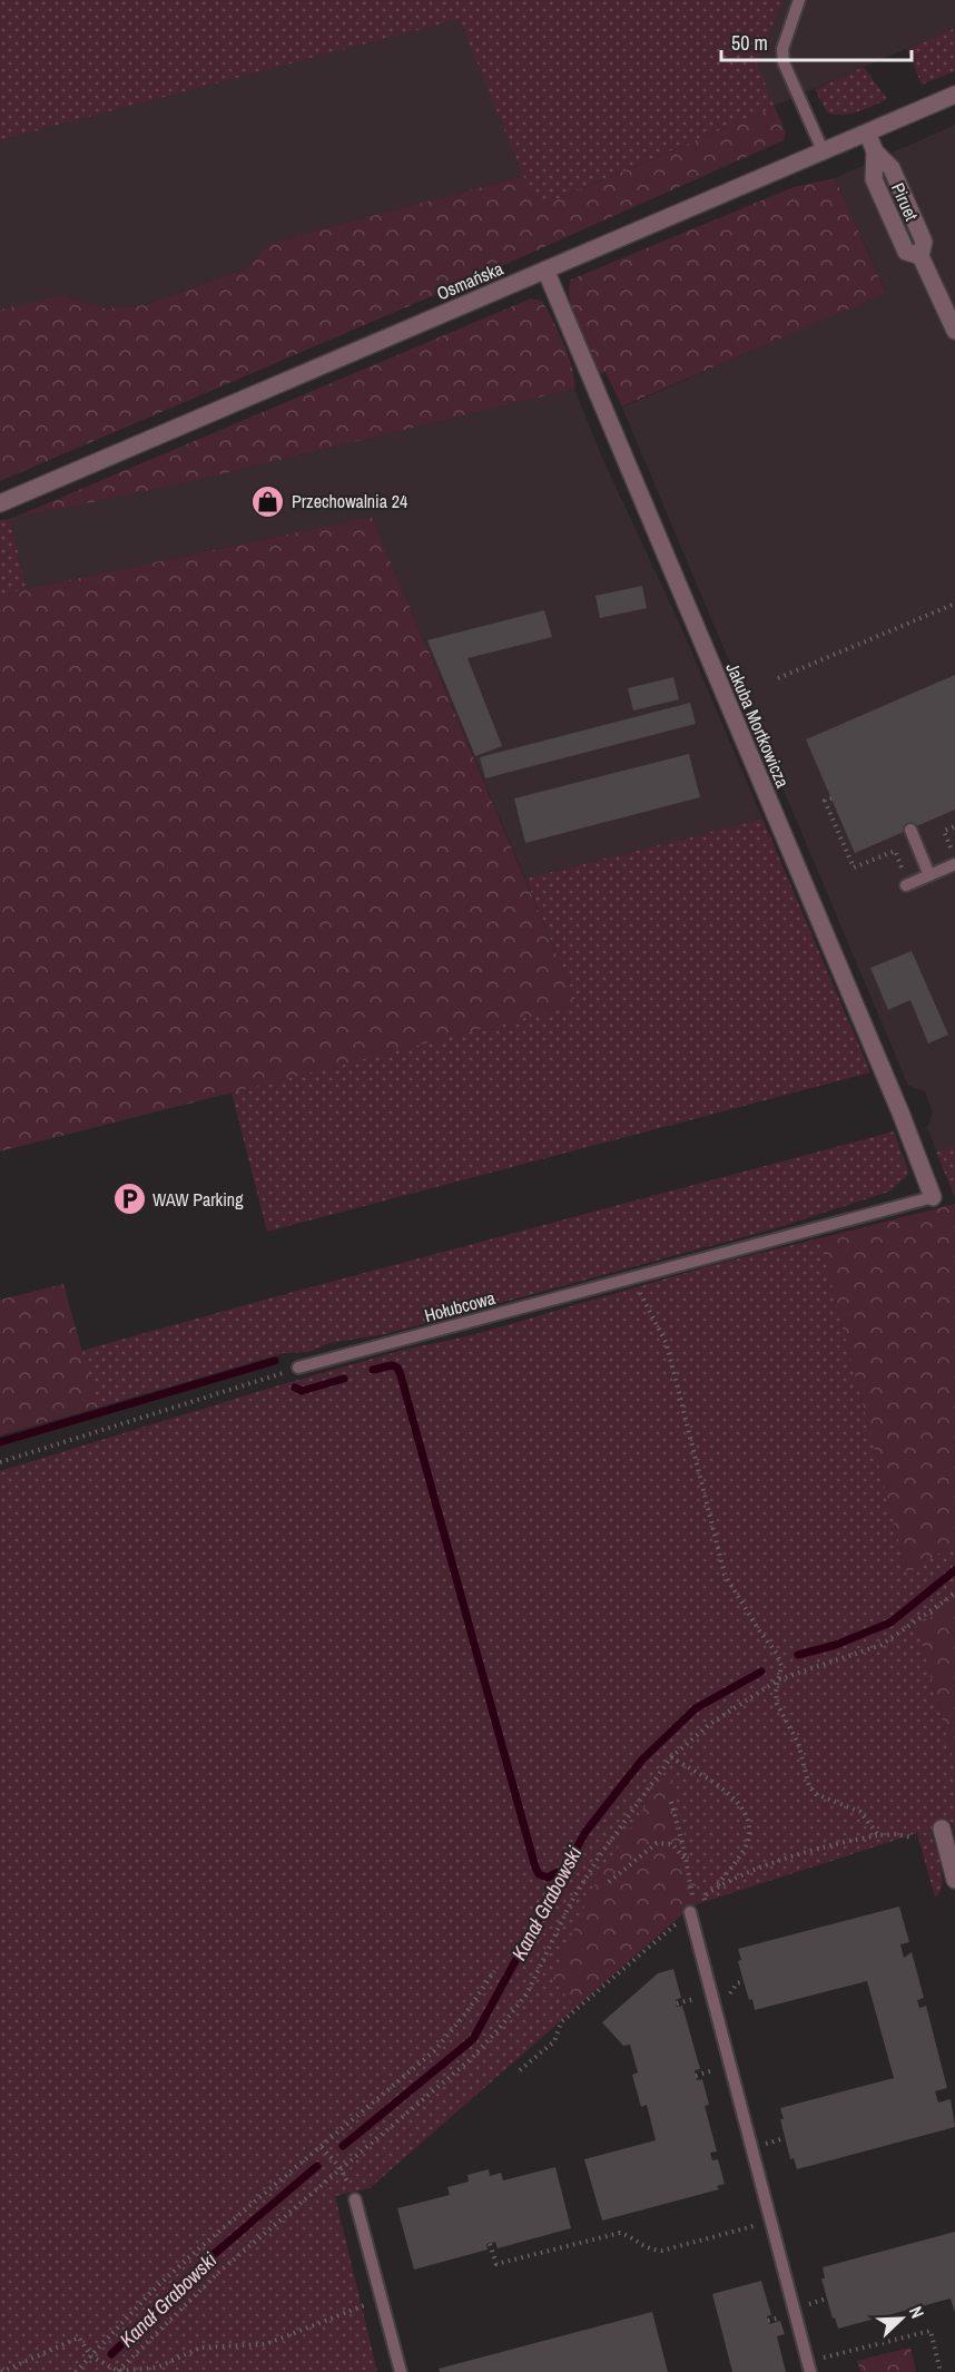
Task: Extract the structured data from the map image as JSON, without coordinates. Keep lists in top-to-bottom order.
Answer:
{
  "streets": {
    "street": ["Piruet", "Osmańska", "Jakuba Mortkowicza"],
    "lane": ["Hołubcowa"]
  },
  "crossings": [
    ["Piruet", "Osmańska"],
    ["Osmańska", "Jakuba Mortkowicza"],
    ["Jakuba Mortkowicza", "Hołubcowa"]
  ],
  "water": ["Kanał Grabowski"],
  "places": {
    "shop": ["Przechowalnia 24"],
    "parking": ["WAW Parking"]
  },
  "scale_bar": "50 m",
  "north": "top right"
}
